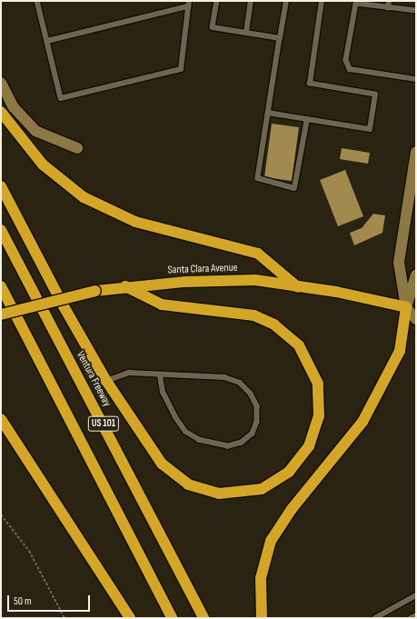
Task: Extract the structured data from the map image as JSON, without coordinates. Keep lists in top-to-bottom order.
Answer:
{
  "streets": {
    "highway": ["Santa Clara Avenue", "Ventura Freeway", "US 101"]
  },
  "scale_bar": "50 m"
}
